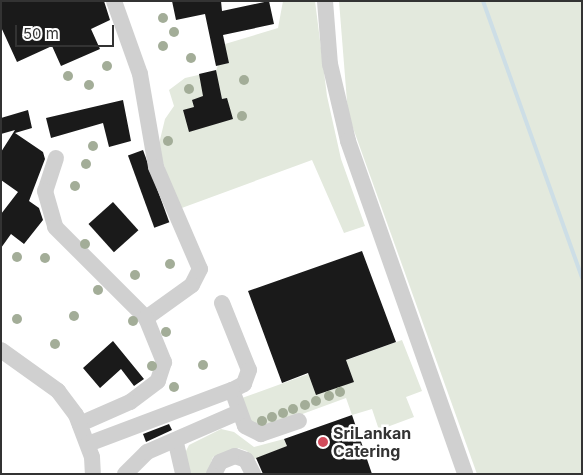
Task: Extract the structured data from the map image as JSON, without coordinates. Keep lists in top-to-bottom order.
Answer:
{
  "places": ["SriLankan Catering"],
  "scale_bar": "50 m"
}
